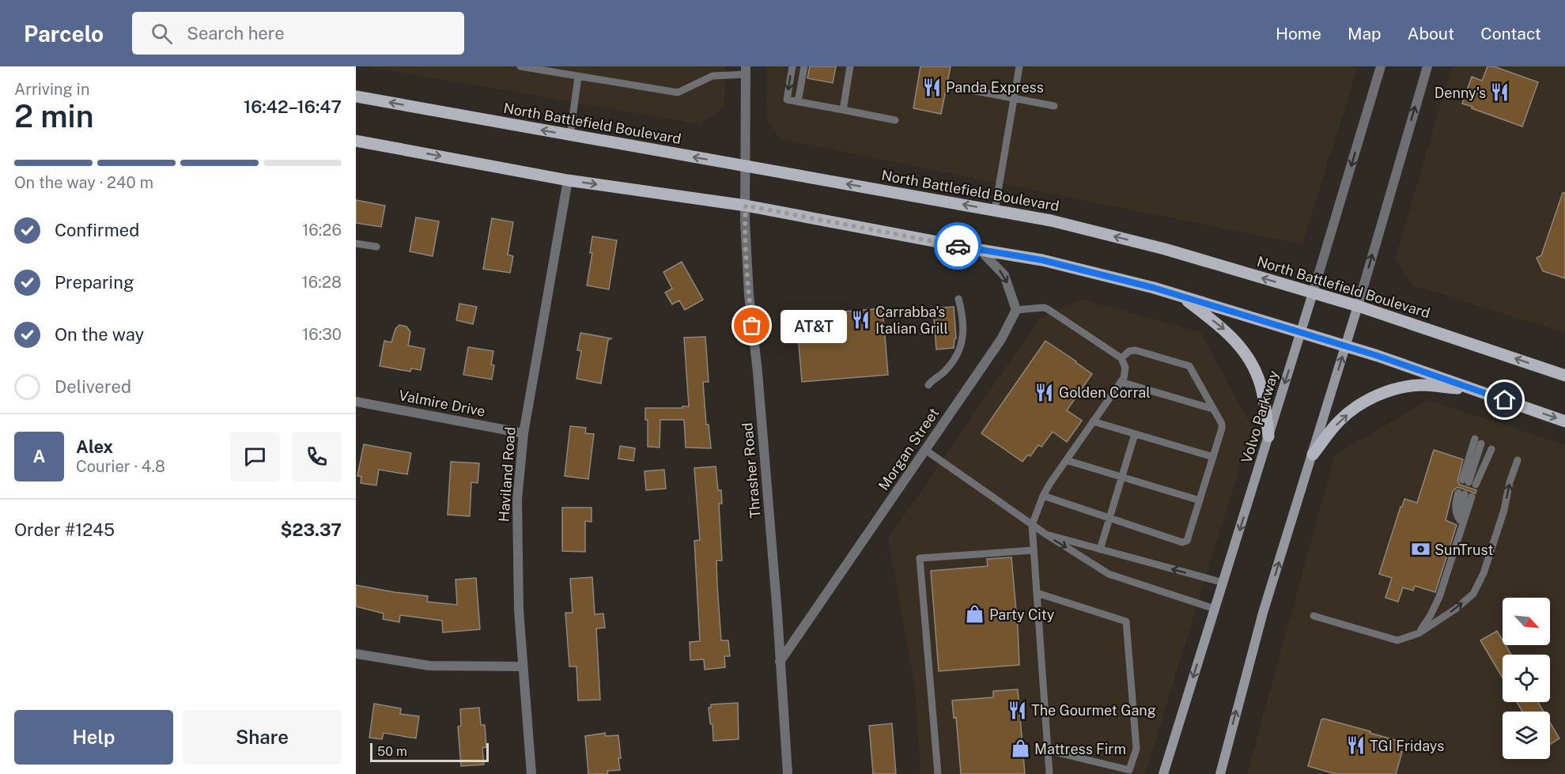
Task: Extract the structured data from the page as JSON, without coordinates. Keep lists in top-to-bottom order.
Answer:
{
  "streets": {
    "main road": ["North Battlefield Boulevard", "Volvo Parkway"],
    "street": [
      "Valmire Drive",
      "Morgan Street",
      "Thrasher Road",
      "Haviland Road"
    ]
  },
  "crossings": [
    ["North Battlefield Boulevard", "Volvo Parkway"],
    ["North Battlefield Boulevard", "Thrasher Road"],
    ["Valmire Drive", "Haviland Road"],
    ["Morgan Street", "Thrasher Road"]
  ],
  "places": {
    "restaurant": [
      "Panda Express",
      "Denny's",
      "Carrabba's Italian Grill",
      "Golden Corral",
      "The Gourmet Gang",
      "TGI Fridays"
    ],
    "other": ["AT&T"],
    "bank": ["SunTrust"],
    "shop": ["Party City", "Mattress Firm"]
  },
  "scale_bar": "50 m",
  "north": "bottom right",
  "page": {
    "header": "Parcelo",
    "search": "Search here",
    "nav": [
      "Home",
      "Map",
      "About",
      "Contact"
    ],
    "heading": ["2 min", "Arriving in", "16:42–16:47"],
    "panel": [
      "Alex",
      "Courier · 4.8",
      "Order #1245",
      "$23.37"
    ],
    "bar": "On the way · 240 m",
    "list": [
      ["Confirmed", "16:26"],
      ["Preparing", "16:28"],
      ["On the way", "16:30"],
      "Delivered"
    ],
    "bubble": "AT&T",
    "round": "A",
    "buttons": ["Help", "Share"],
    "scale": "50 m"
  }
}
